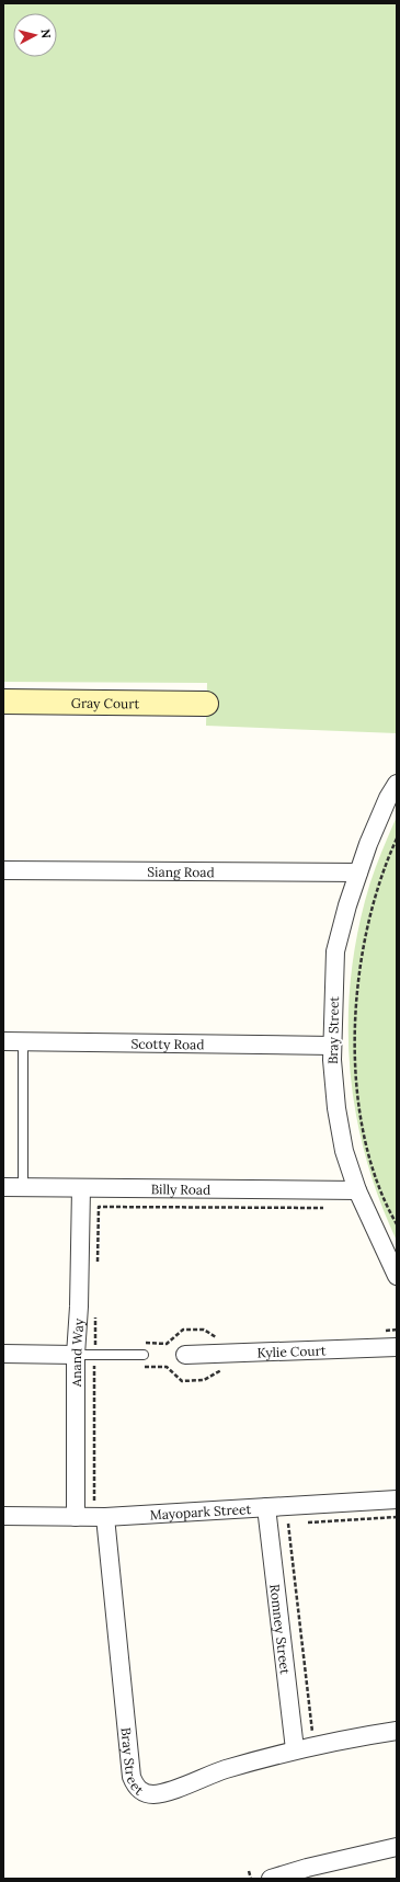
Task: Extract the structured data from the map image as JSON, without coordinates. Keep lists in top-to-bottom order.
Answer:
{
  "streets": {
    "street": [
      "Gray Court",
      "Siang Road",
      "Bray Street",
      "Scotty Road",
      "Billy Road",
      "Kylie Court",
      "Anand Way",
      "Mayopark Street",
      "Romney Street"
    ]
  },
  "crossings": [
    ["Siang Road", "Bray Street"],
    ["Bray Street", "Scotty Road"],
    ["Bray Street", "Billy Road"],
    ["Bray Street", "Mayopark Street"],
    ["Bray Street", "Romney Street"],
    ["Billy Road", "Anand Way"],
    ["Anand Way", "Mayopark Street"],
    ["Mayopark Street", "Romney Street"]
  ],
  "north": "right"
}
